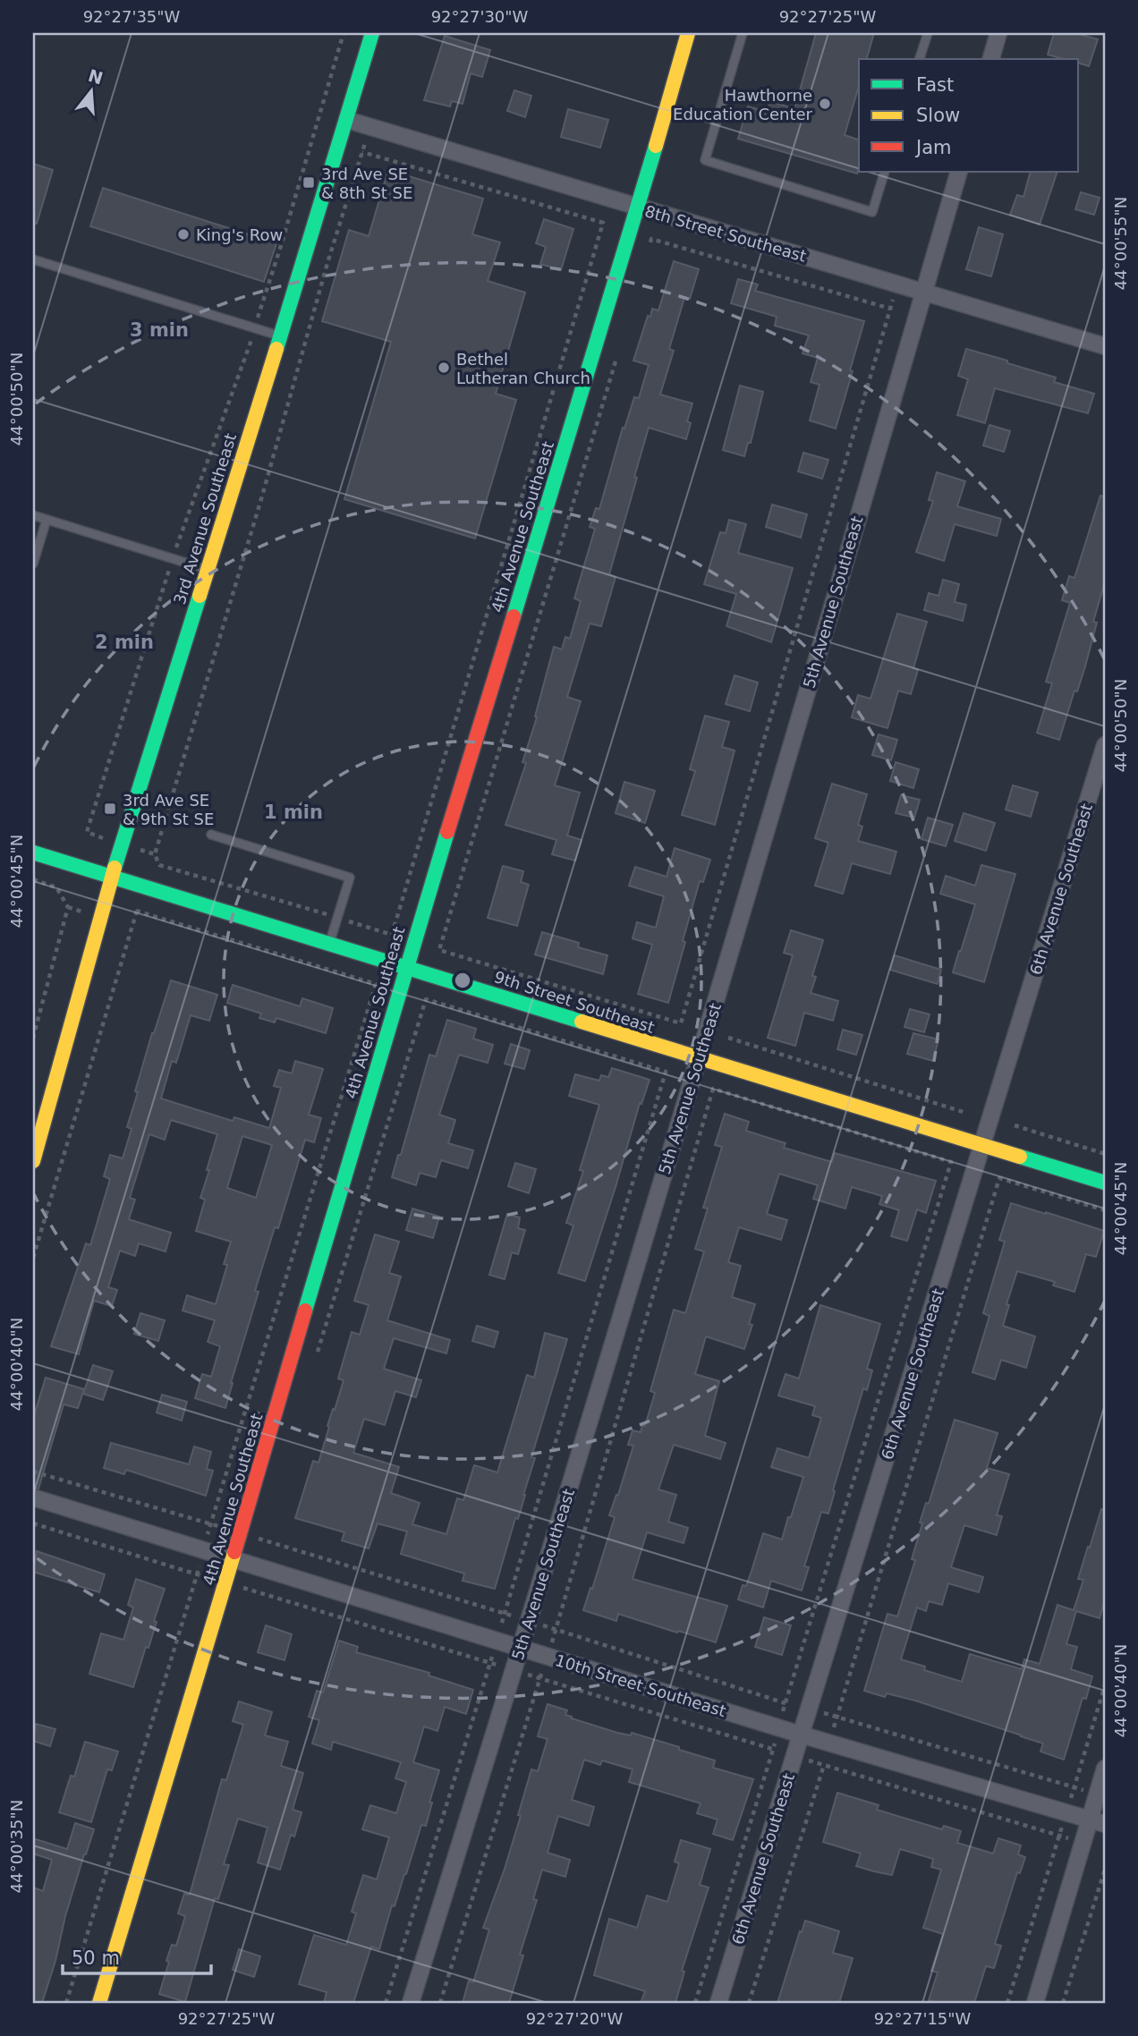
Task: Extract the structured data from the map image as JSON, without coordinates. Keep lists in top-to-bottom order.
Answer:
{
  "streets": {
    "street": [
      "8th Street Southeast",
      "3rd Avenue Southeast",
      "4th Avenue Southeast",
      "5th Avenue Southeast",
      "6th Avenue Southeast",
      "9th Street Southeast",
      "10th Street Southeast"
    ]
  },
  "crossings": [
    ["8th Street Southeast", "3rd Avenue Southeast"],
    ["8th Street Southeast", "4th Avenue Southeast"],
    ["8th Street Southeast", "5th Avenue Southeast"],
    ["3rd Avenue Southeast", "9th Street Southeast"],
    ["4th Avenue Southeast", "9th Street Southeast"],
    ["4th Avenue Southeast", "10th Street Southeast"],
    ["5th Avenue Southeast", "9th Street Southeast"],
    ["5th Avenue Southeast", "10th Street Southeast"],
    ["6th Avenue Southeast", "9th Street Southeast"],
    ["6th Avenue Southeast", "10th Street Southeast"]
  ],
  "places": {
    "other": ["Hawthorne Education Center", "King's Row", "Bethel Lutheran Church"],
    "transit": ["3rd Ave SE & 8th St SE", "3rd Ave SE & 9th St SE"]
  },
  "legend": ["Fast", "Slow", "Jam"],
  "scale_bar": "50 m",
  "north": "top",
  "coordinates": [
    "92°27'35\"W",
    "92°27'30\"W",
    "92°27'25\"W",
    "44°00'55\"N",
    "44°00'50\"N",
    "44°00'45\"N",
    "44°00'40\"N",
    "44°00'35\"N",
    "92°27'20\"W",
    "92°27'15\"W"
  ],
  "rings": ["3 min", "2 min", "1 min"]
}
